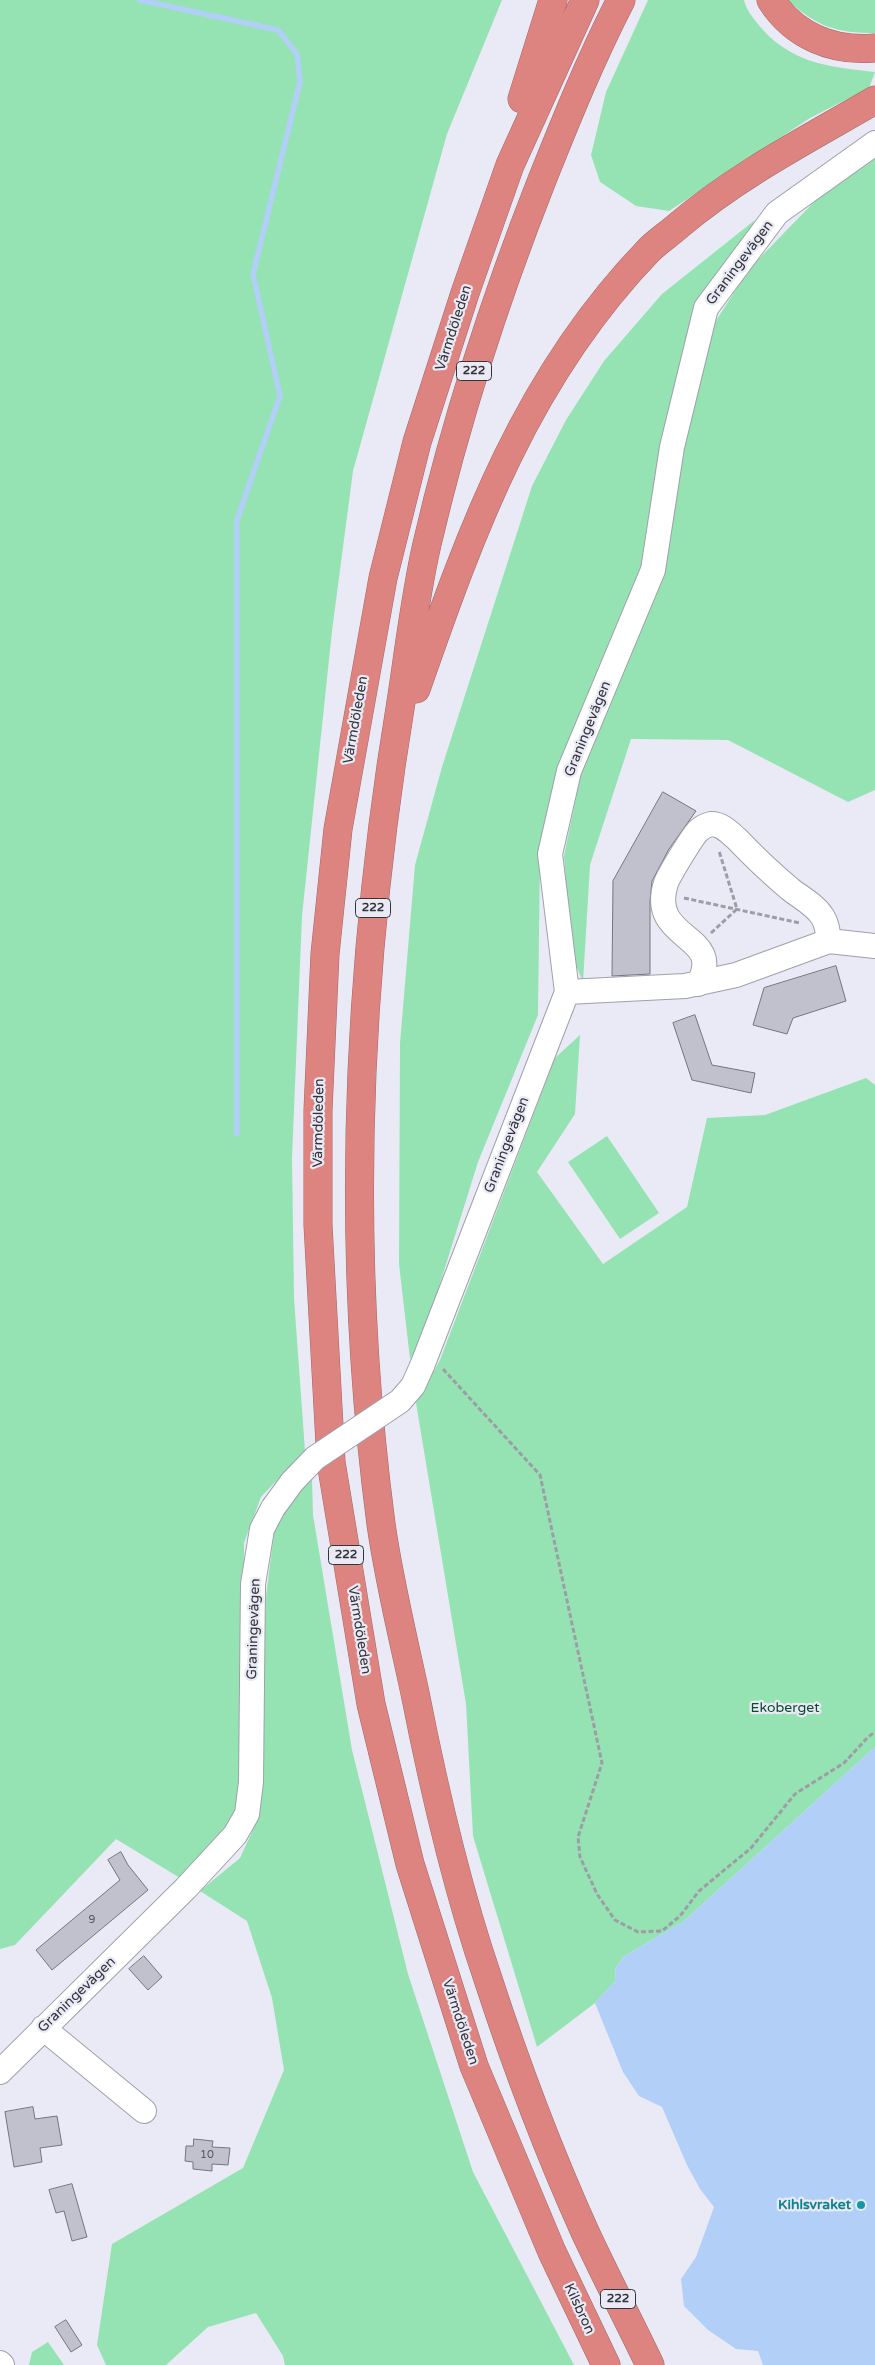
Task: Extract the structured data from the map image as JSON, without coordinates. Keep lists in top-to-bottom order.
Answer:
{
  "streets": {
    "highway": ["Värmdöleden", "222", "Kilsbron"],
    "street": ["Graningevägen"]
  },
  "crossings": [
    ["Värmdöleden", "Kilsbron"]
  ],
  "parks": ["Ekoberget"],
  "places": ["Kihlsvraket"],
  "house_numbers": ["9", "10"]
}
